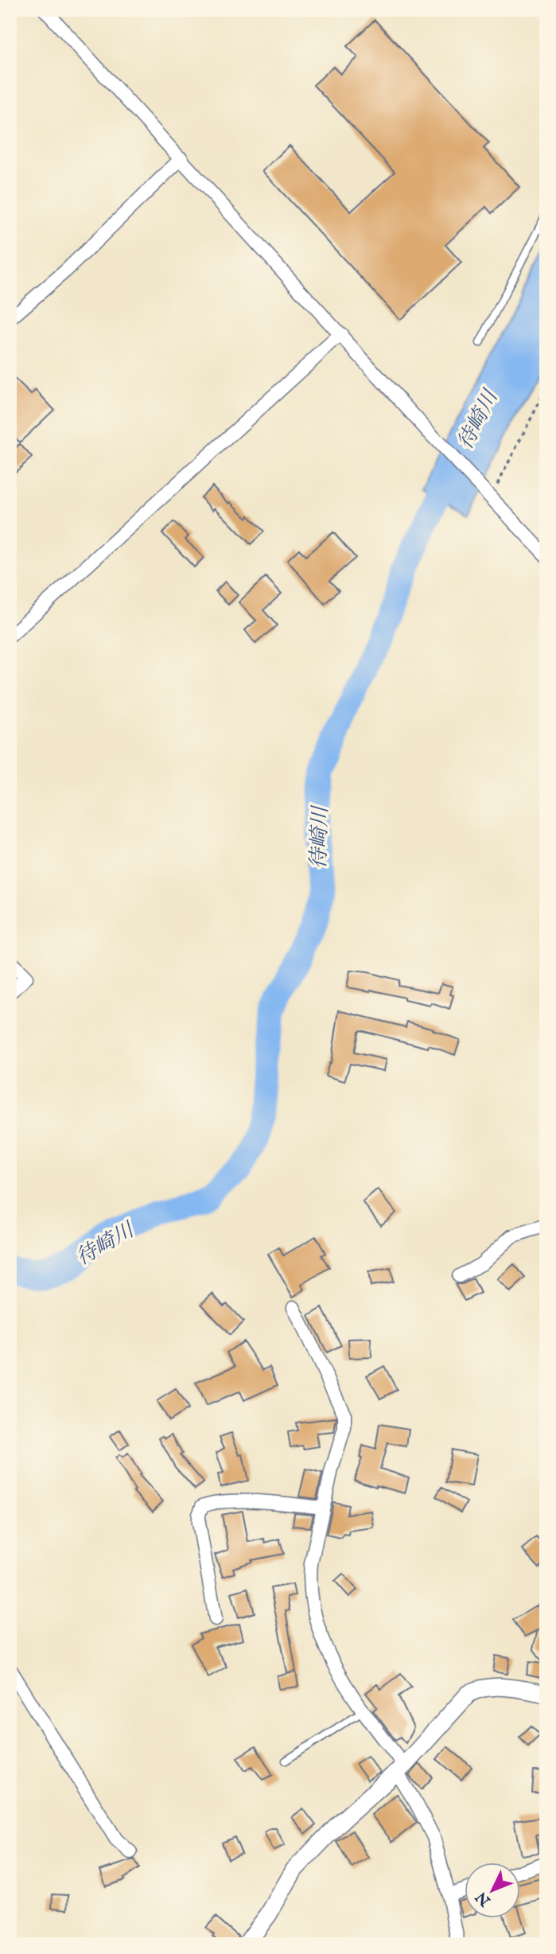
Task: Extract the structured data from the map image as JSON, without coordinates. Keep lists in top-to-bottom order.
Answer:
{
  "water": ["待崎川"],
  "north": "bottom left"
}
